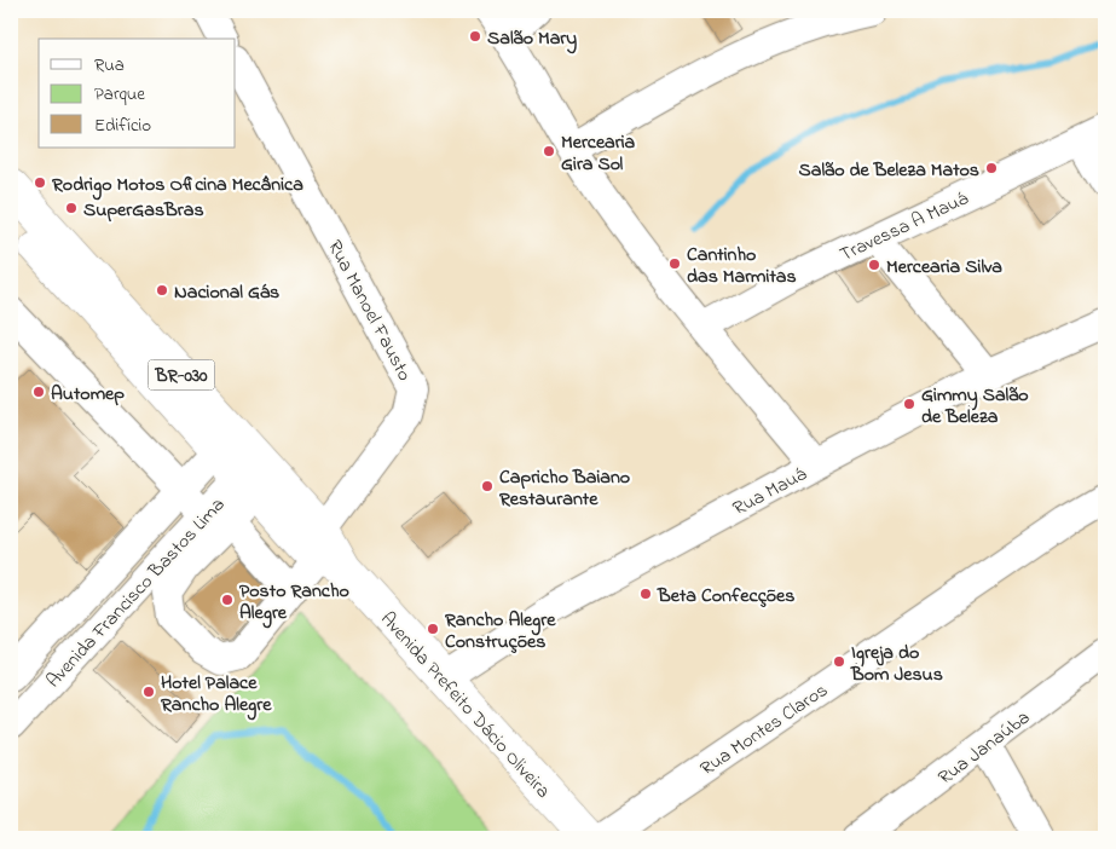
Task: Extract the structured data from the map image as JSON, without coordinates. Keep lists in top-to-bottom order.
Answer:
{
  "streets": {
    "main road": ["BR-030", "Avenida Prefeito Dácio Oliveira"],
    "street": [
      "Travessa A Mauá",
      "Rua Manoel Fausto",
      "Rua Mauá",
      "Avenida Francisco Bastos Lima",
      "Rua Montes Claros",
      "Rua Janaúba"
    ]
  },
  "crossings": [
    ["Rua Manoel Fausto", "Avenida Francisco Bastos Lima"],
    ["Rua Manoel Fausto", "Avenida Prefeito Dácio Oliveira"],
    ["Rua Mauá", "Avenida Prefeito Dácio Oliveira"],
    ["Avenida Francisco Bastos Lima", "Avenida Prefeito Dácio Oliveira"]
  ],
  "places": [
    "Salão Mary",
    "Mercearia Gira Sol",
    "Salão de Beleza Matos",
    "Rodrigo Motos Oficina Mecânica",
    "SuperGasBras",
    "Cantinho das Marmitas",
    "Mercearia Silva",
    "Nacional Gás",
    "Automep",
    "Gimmy Salão de Beleza",
    "Capricho Baiano Restaurante",
    "Beta Confecções",
    "Posto Rancho Alegre",
    "Rancho Alegre Construções",
    "Igreja do Bom Jesus",
    "Hotel Palace Rancho Alegre"
  ],
  "legend": ["Rua", "Parque", "Edifício"]
}
